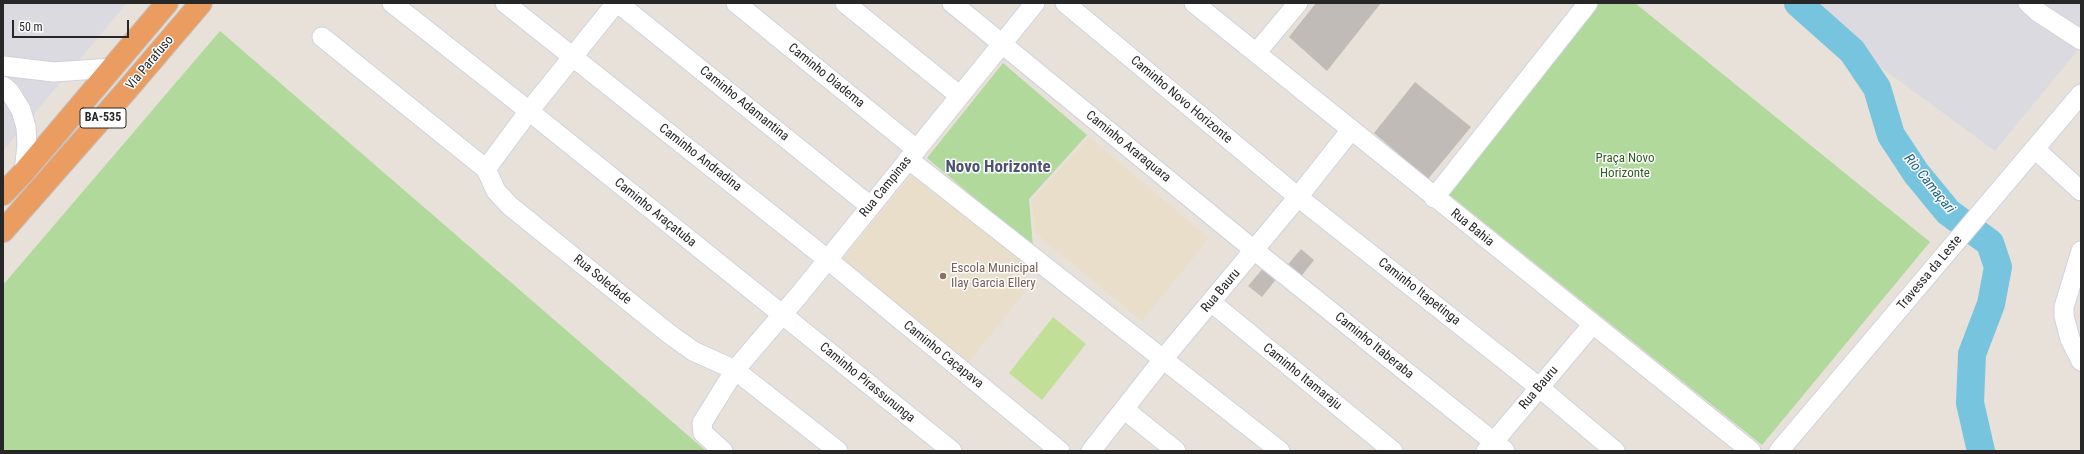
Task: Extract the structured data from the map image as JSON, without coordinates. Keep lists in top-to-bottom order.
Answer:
{
  "streets": {
    "highway": ["Via Parafuso", "BA-535"],
    "street": [
      "Caminho Diadema",
      "Caminho Novo Horizonte",
      "Caminho Adamantina",
      "Caminho Araraquara",
      "Caminho Andradina",
      "Rua Campinas",
      "Caminho Araçatuba",
      "Rua Bahia",
      "Travessa da Leste",
      "Rua Soledade",
      "Rua Bauru",
      "Caminho Itapetinga",
      "Caminho Itaberaba",
      "Caminho Caçapava",
      "Caminho Itamaraju",
      "Caminho Pirassununga"
    ]
  },
  "crossings": [
    ["Caminho Diadema", "Rua Campinas"],
    ["Caminho Diadema", "Rua Bauru"],
    ["Caminho Novo Horizonte", "Rua Bauru"],
    ["Caminho Novo Horizonte", "Caminho Itapetinga"],
    ["Caminho Adamantina", "Rua Campinas"],
    ["Caminho Araraquara", "Rua Campinas"],
    ["Caminho Araraquara", "Rua Bauru"],
    ["Caminho Araraquara", "Caminho Itaberaba"],
    ["Caminho Andradina", "Rua Campinas"],
    ["Caminho Andradina", "Caminho Caçapava"],
    ["Rua Campinas", "Caminho Araçatuba"],
    ["Rua Campinas", "Rua Soledade"],
    ["Rua Campinas", "Caminho Caçapava"],
    ["Rua Campinas", "Caminho Pirassununga"],
    ["Caminho Araçatuba", "Caminho Pirassununga"],
    ["Rua Bahia", "Rua Bauru"],
    ["Rua Bauru", "Caminho Itapetinga"],
    ["Rua Bauru", "Caminho Itaberaba"],
    ["Rua Bauru", "Caminho Itamaraju"]
  ],
  "districts": ["Novo Horizonte"],
  "water": ["Rio Camaçari"],
  "parks": ["Praça Novo Horizonte"],
  "places": ["Escola Municipal Ilay Garcia Ellery"],
  "scale_bar": "50 m"
}
